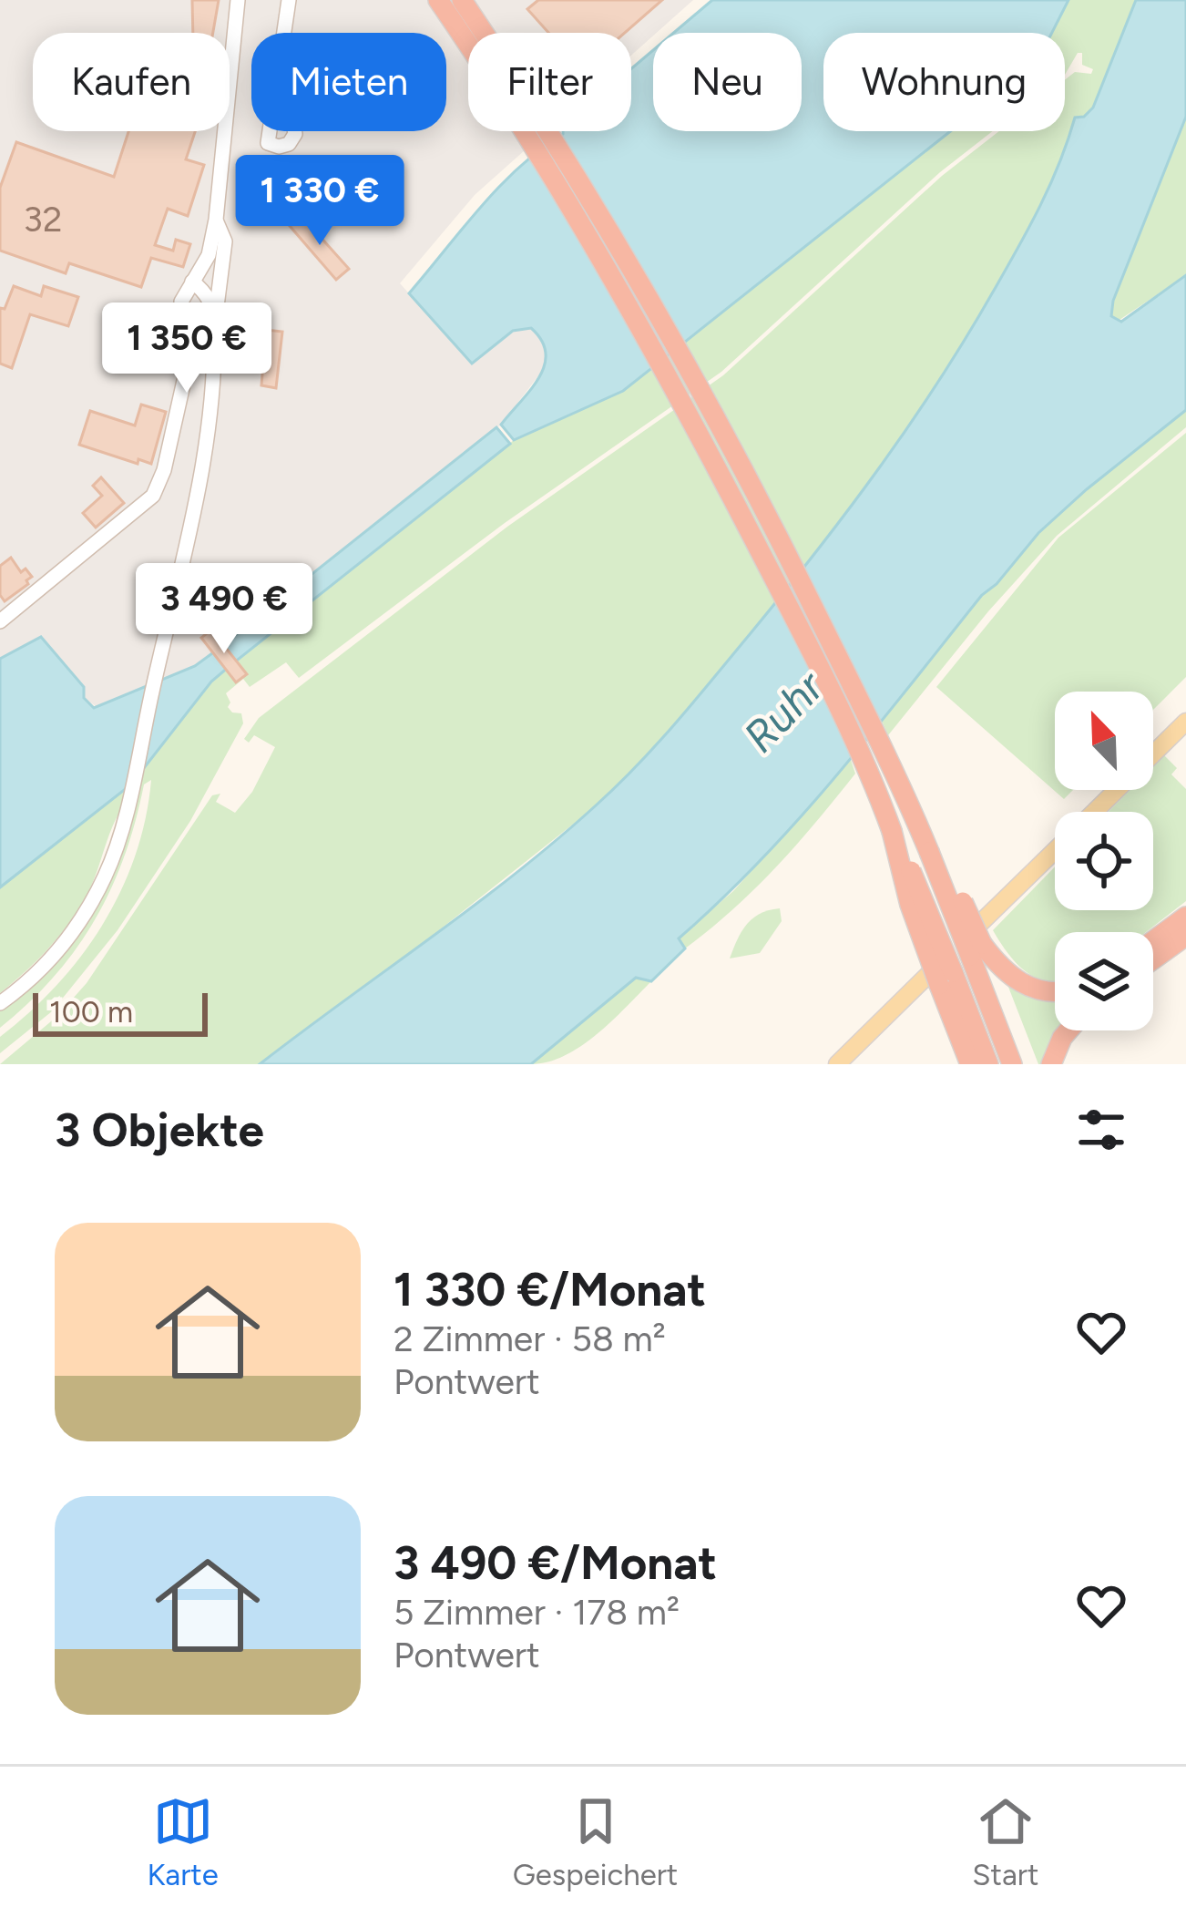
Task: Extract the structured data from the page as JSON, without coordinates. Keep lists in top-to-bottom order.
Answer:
{
  "water": ["Ruhr"],
  "house_numbers": ["32"],
  "scale_bar": "100 m",
  "north": "top left",
  "page": {
    "chip": [
      "Kaufen",
      "Mieten",
      "Filter",
      "Neu",
      "Wohnung"
    ],
    "price": ["1 330 €", "1 350 €", "3 490 €"],
    "scale": "100 m",
    "heading": "3 Objekte",
    "list": [
      {
        "name": "1 330 €/Monat",
        "note": "2 Zimmer · 58 m² · Pontwert"
      },
      {
        "name": "3 490 €/Monat",
        "note": "5 Zimmer · 178 m² · Pontwert"
      }
    ],
    "tabs": ["Karte", "Gespeichert", "Start"]
  }
}
